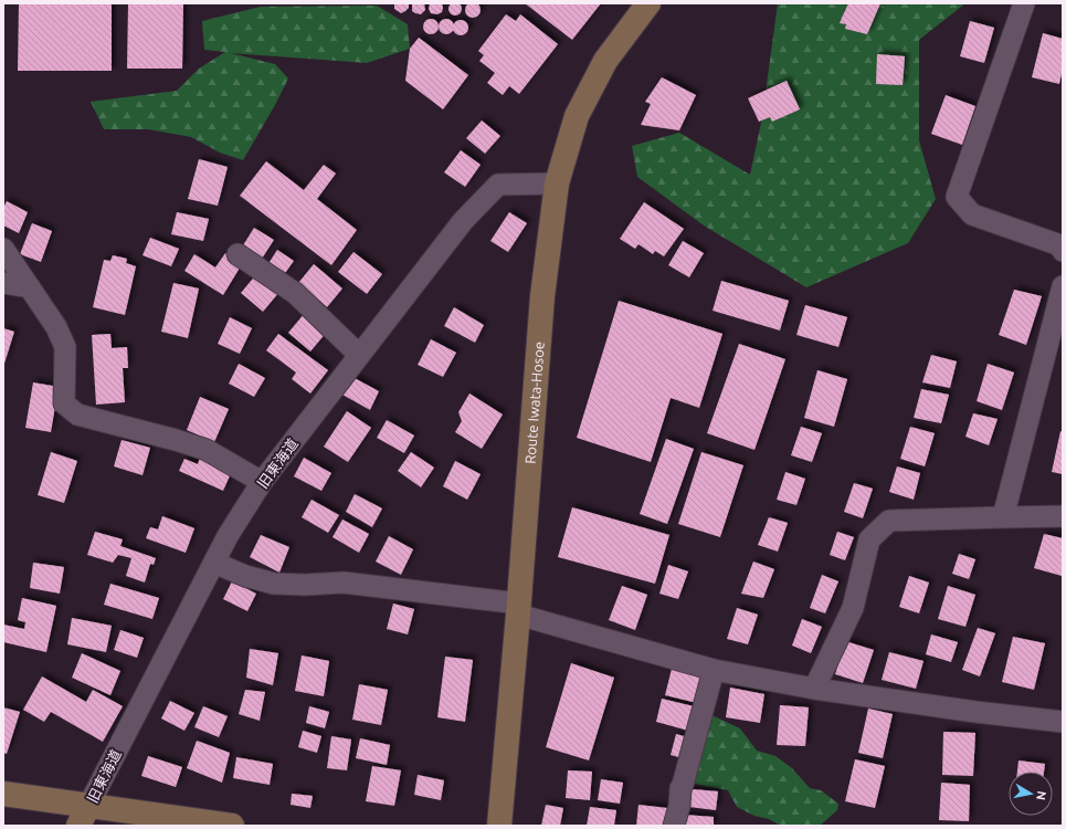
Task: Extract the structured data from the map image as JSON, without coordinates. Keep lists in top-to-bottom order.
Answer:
{
  "streets": {
    "main road": ["Route Iwata-Hosoe"],
    "street": ["旧東海道"]
  },
  "crossings": [
    ["Route Iwata-Hosoe", "旧東海道"]
  ],
  "north": "right"
}
